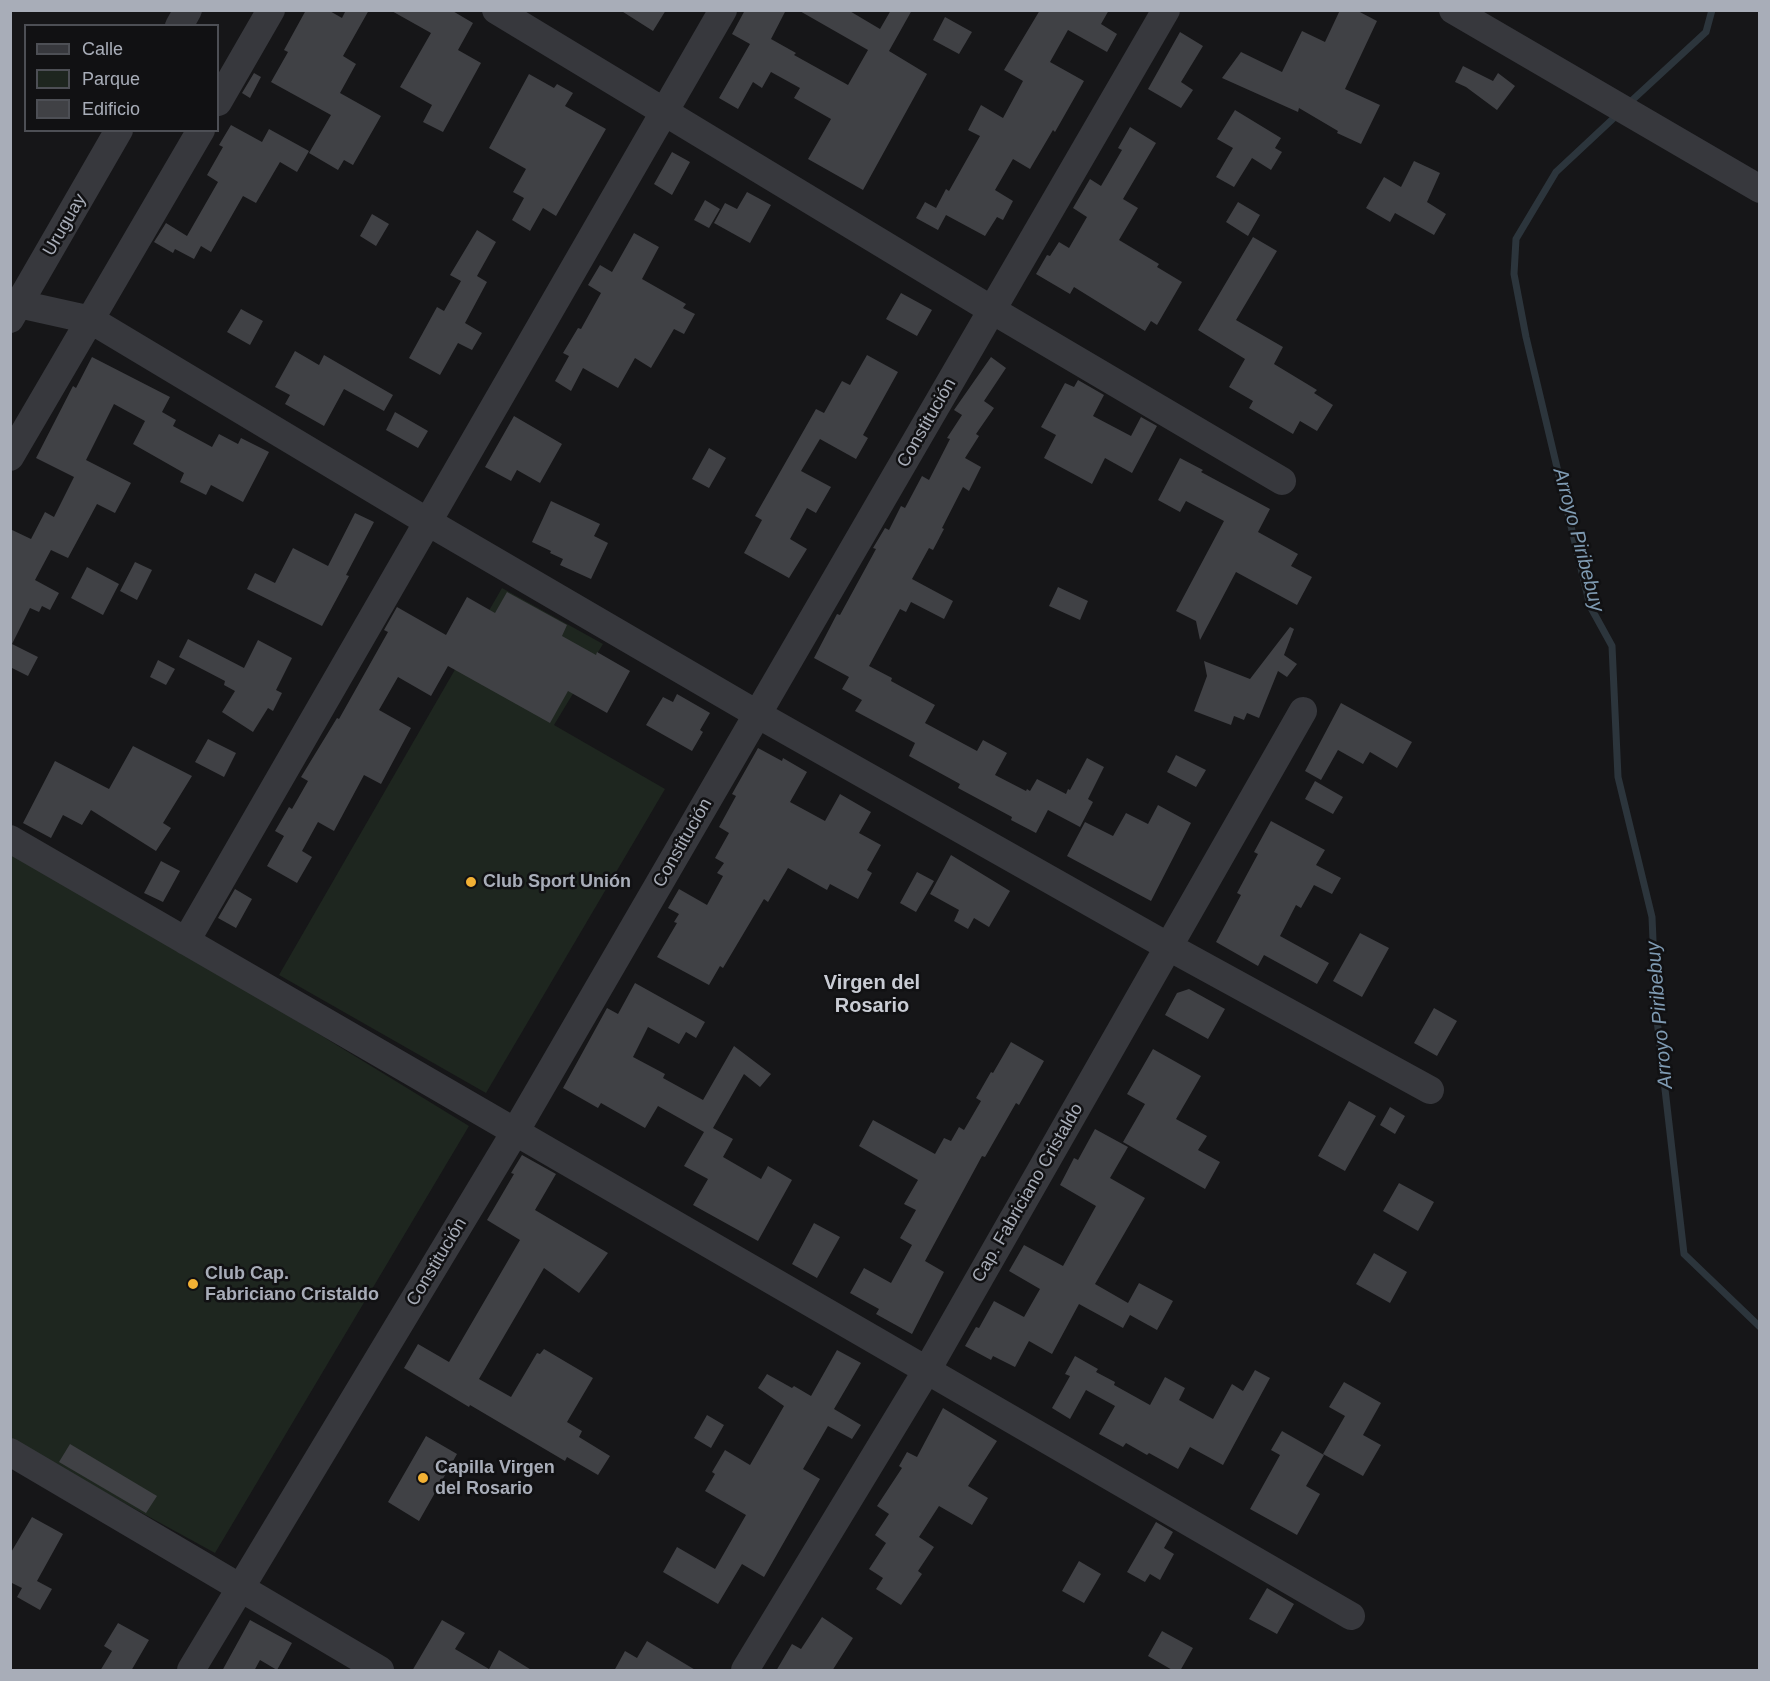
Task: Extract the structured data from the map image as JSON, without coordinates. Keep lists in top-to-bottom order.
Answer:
{
  "streets": {
    "street": ["Uruguay", "Constitución", "Cap. Fabriciano Cristaldo"]
  },
  "districts": ["Virgen del Rosario"],
  "water": ["Arroyo Piribebuy"],
  "places": ["Club Sport Unión", "Club Cap. Fabriciano Cristaldo", "Capilla Virgen del Rosario"],
  "legend": ["Calle", "Parque", "Edificio"]
}
